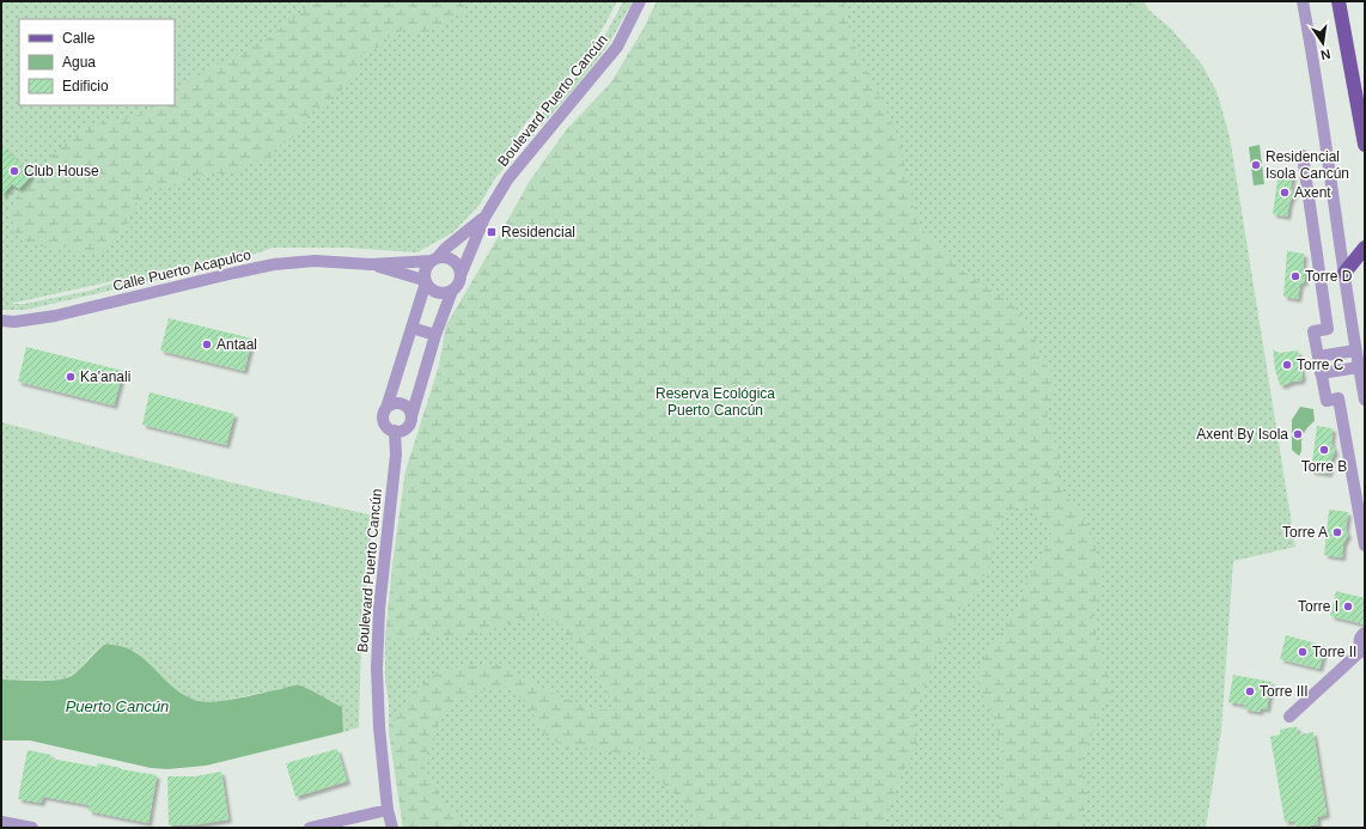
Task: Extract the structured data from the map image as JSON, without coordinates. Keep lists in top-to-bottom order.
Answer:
{
  "streets": {
    "street": ["Boulevard Puerto Cancún", "Calle Puerto Acapulco"]
  },
  "crossings": [
    ["Boulevard Puerto Cancún", "Calle Puerto Acapulco"]
  ],
  "water": ["Puerto Cancún"],
  "parks": ["Reserva Ecológica Puerto Cancún"],
  "places": {
    "other": [
      "Residencial Isola Cancún",
      "Club House",
      "Axent",
      "Torre D",
      "Antaal",
      "Torre C",
      "Ka'anali",
      "Axent By Isola",
      "Torre B",
      "Torre A",
      "Torre I",
      "Torre II",
      "Torre III"
    ],
    "transit": ["Residencial"]
  },
  "legend": ["Calle", "Agua", "Edificio"],
  "north": "bottom"
}
